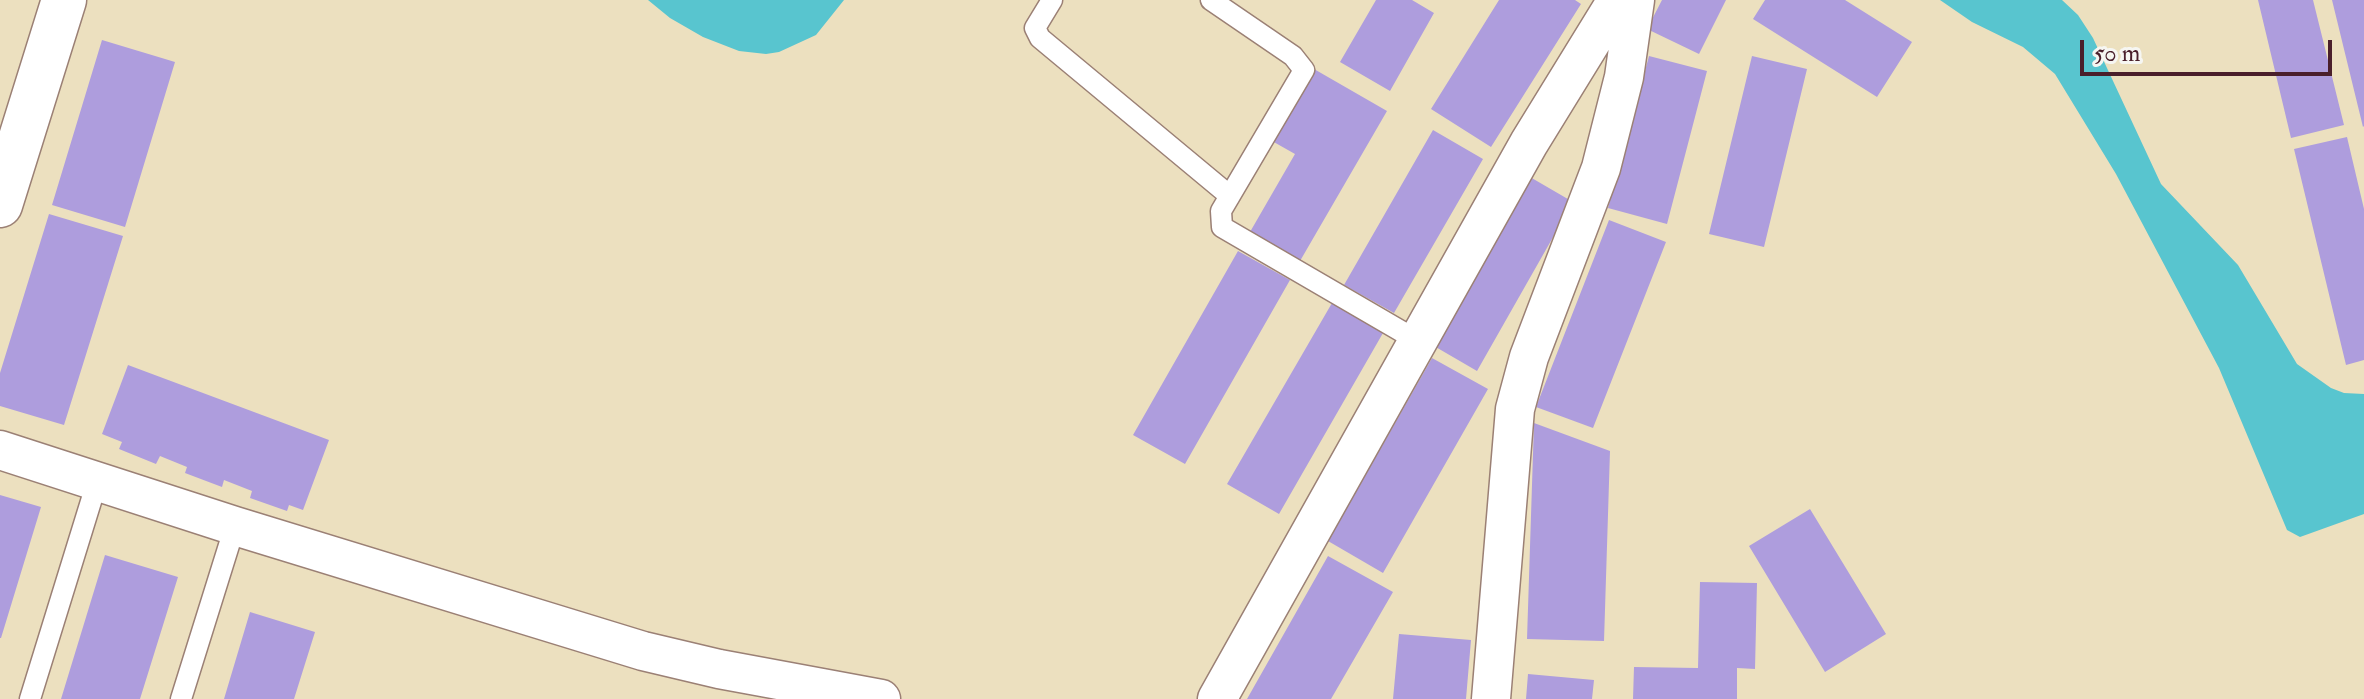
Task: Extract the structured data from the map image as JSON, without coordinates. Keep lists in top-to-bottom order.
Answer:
{
  "scale_bar": "50 m"
}
